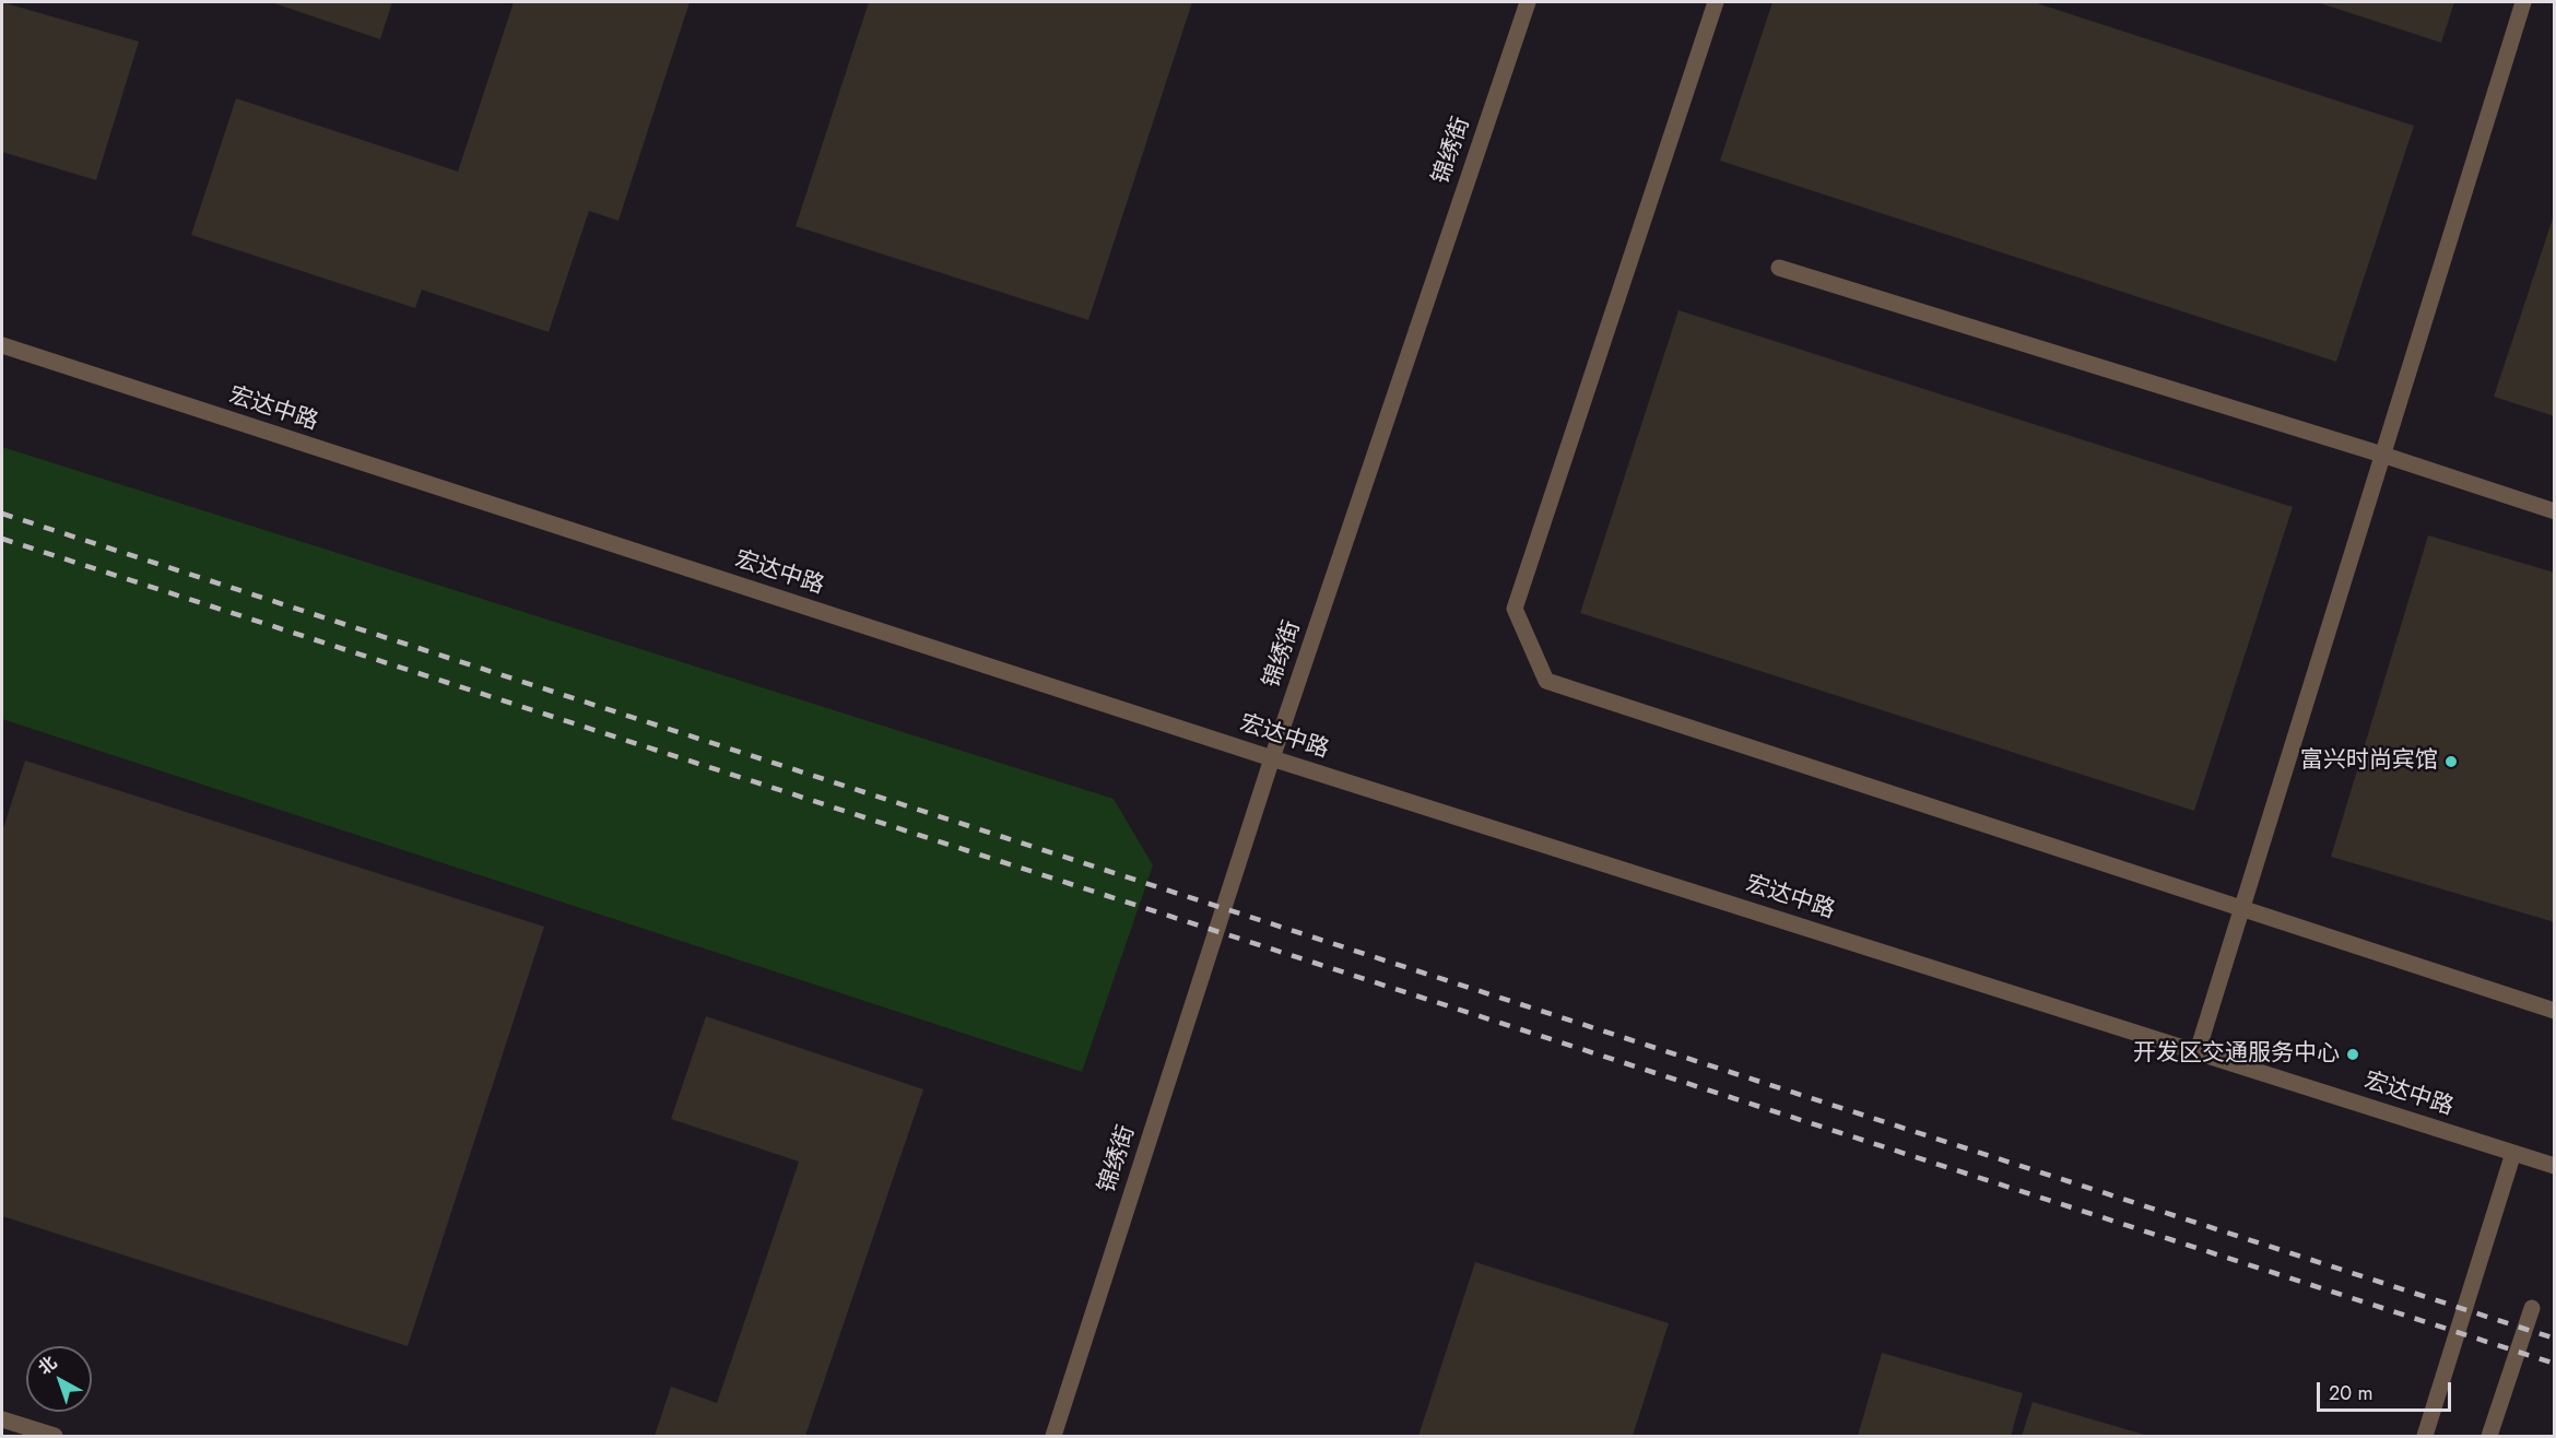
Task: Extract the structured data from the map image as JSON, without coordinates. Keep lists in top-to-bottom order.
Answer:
{
  "streets": {
    "street": ["锦绣街", "宏达中路"]
  },
  "crossings": [
    ["锦绣街", "宏达中路"]
  ],
  "places": ["富兴时尚宾馆", "开发区交通服务中心"],
  "scale_bar": "20 m",
  "north": "top left"
}
